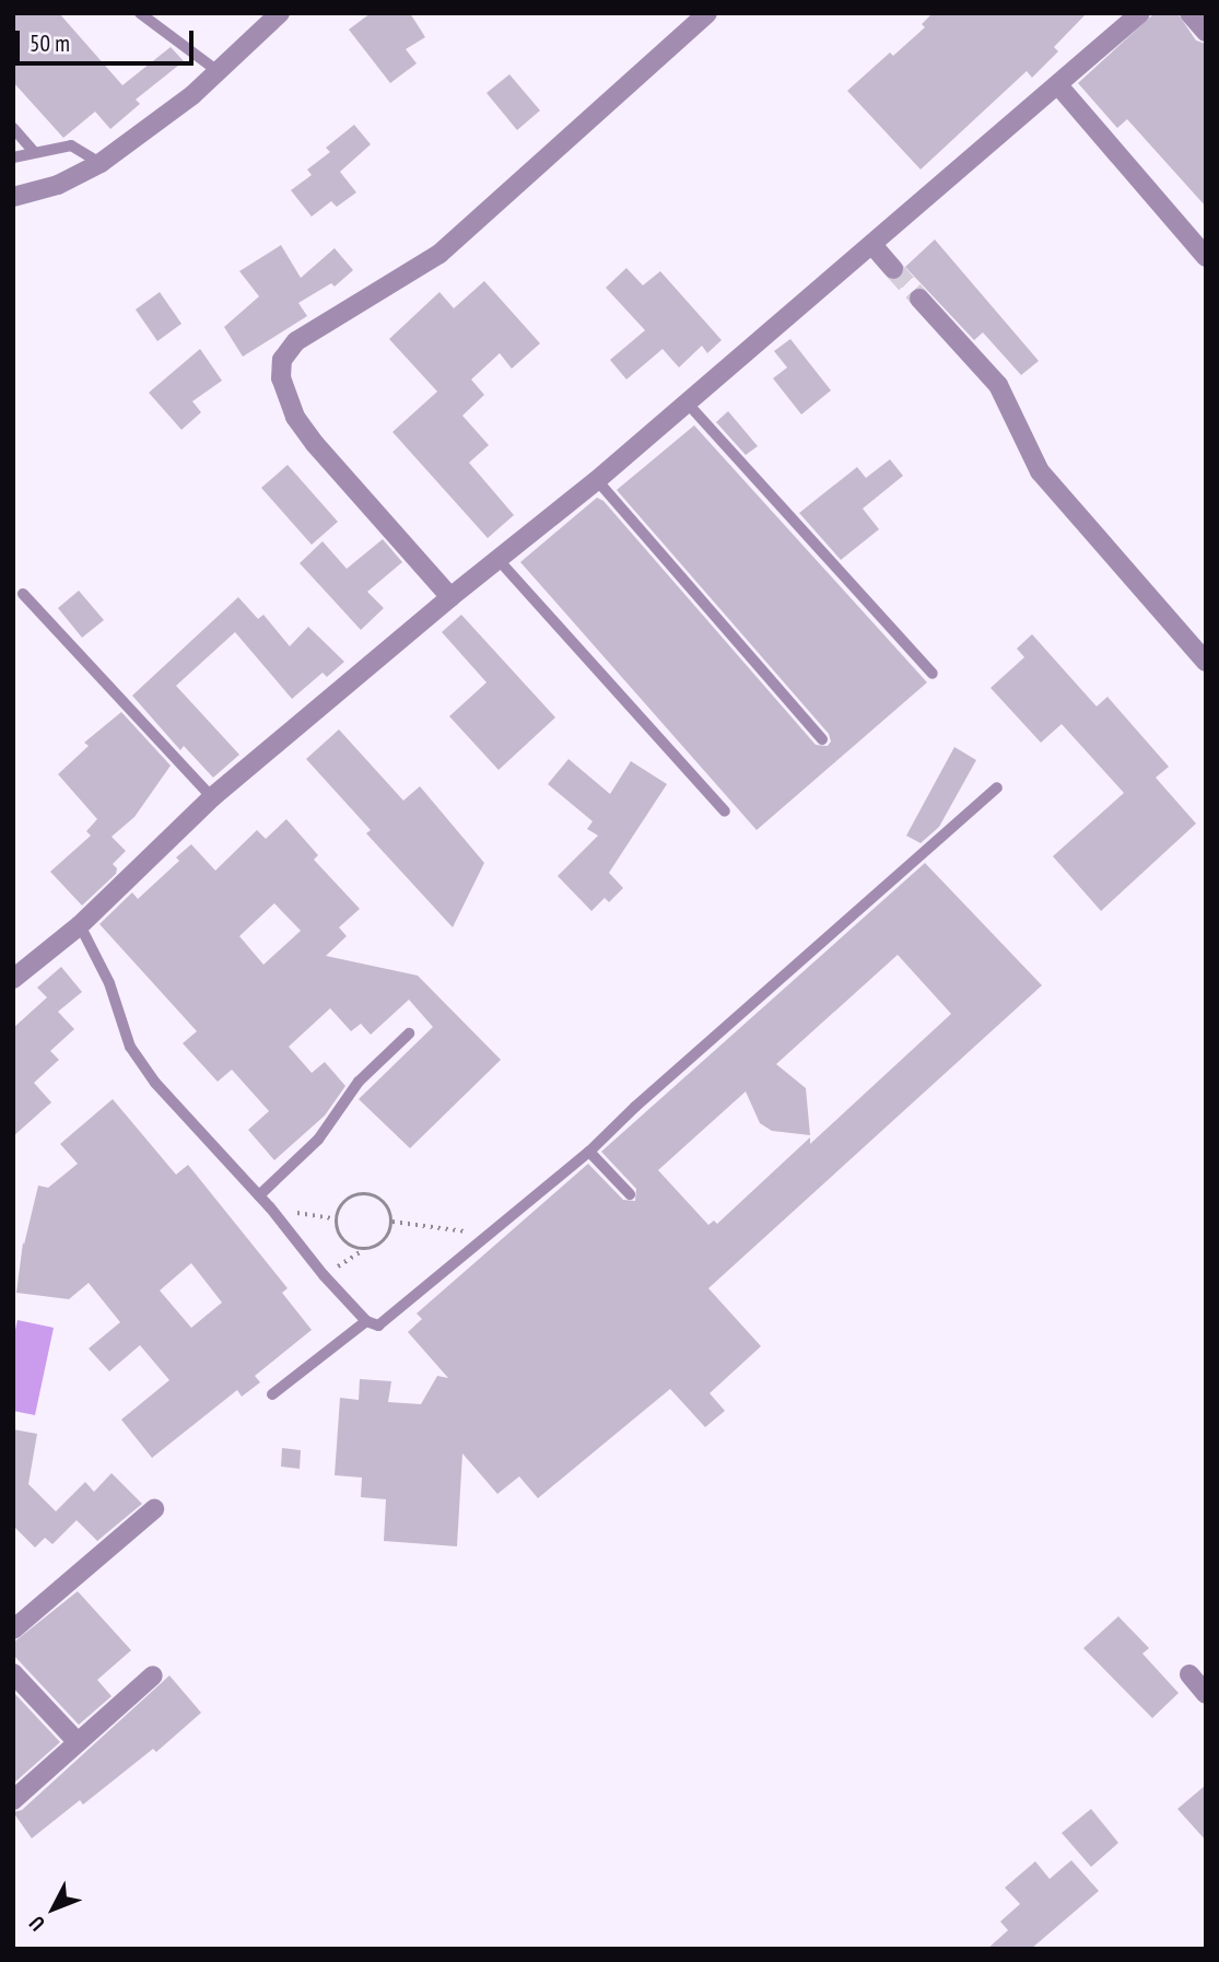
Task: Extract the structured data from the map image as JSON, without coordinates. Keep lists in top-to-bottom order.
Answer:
{
  "scale_bar": "50 m",
  "north": "bottom left"
}
